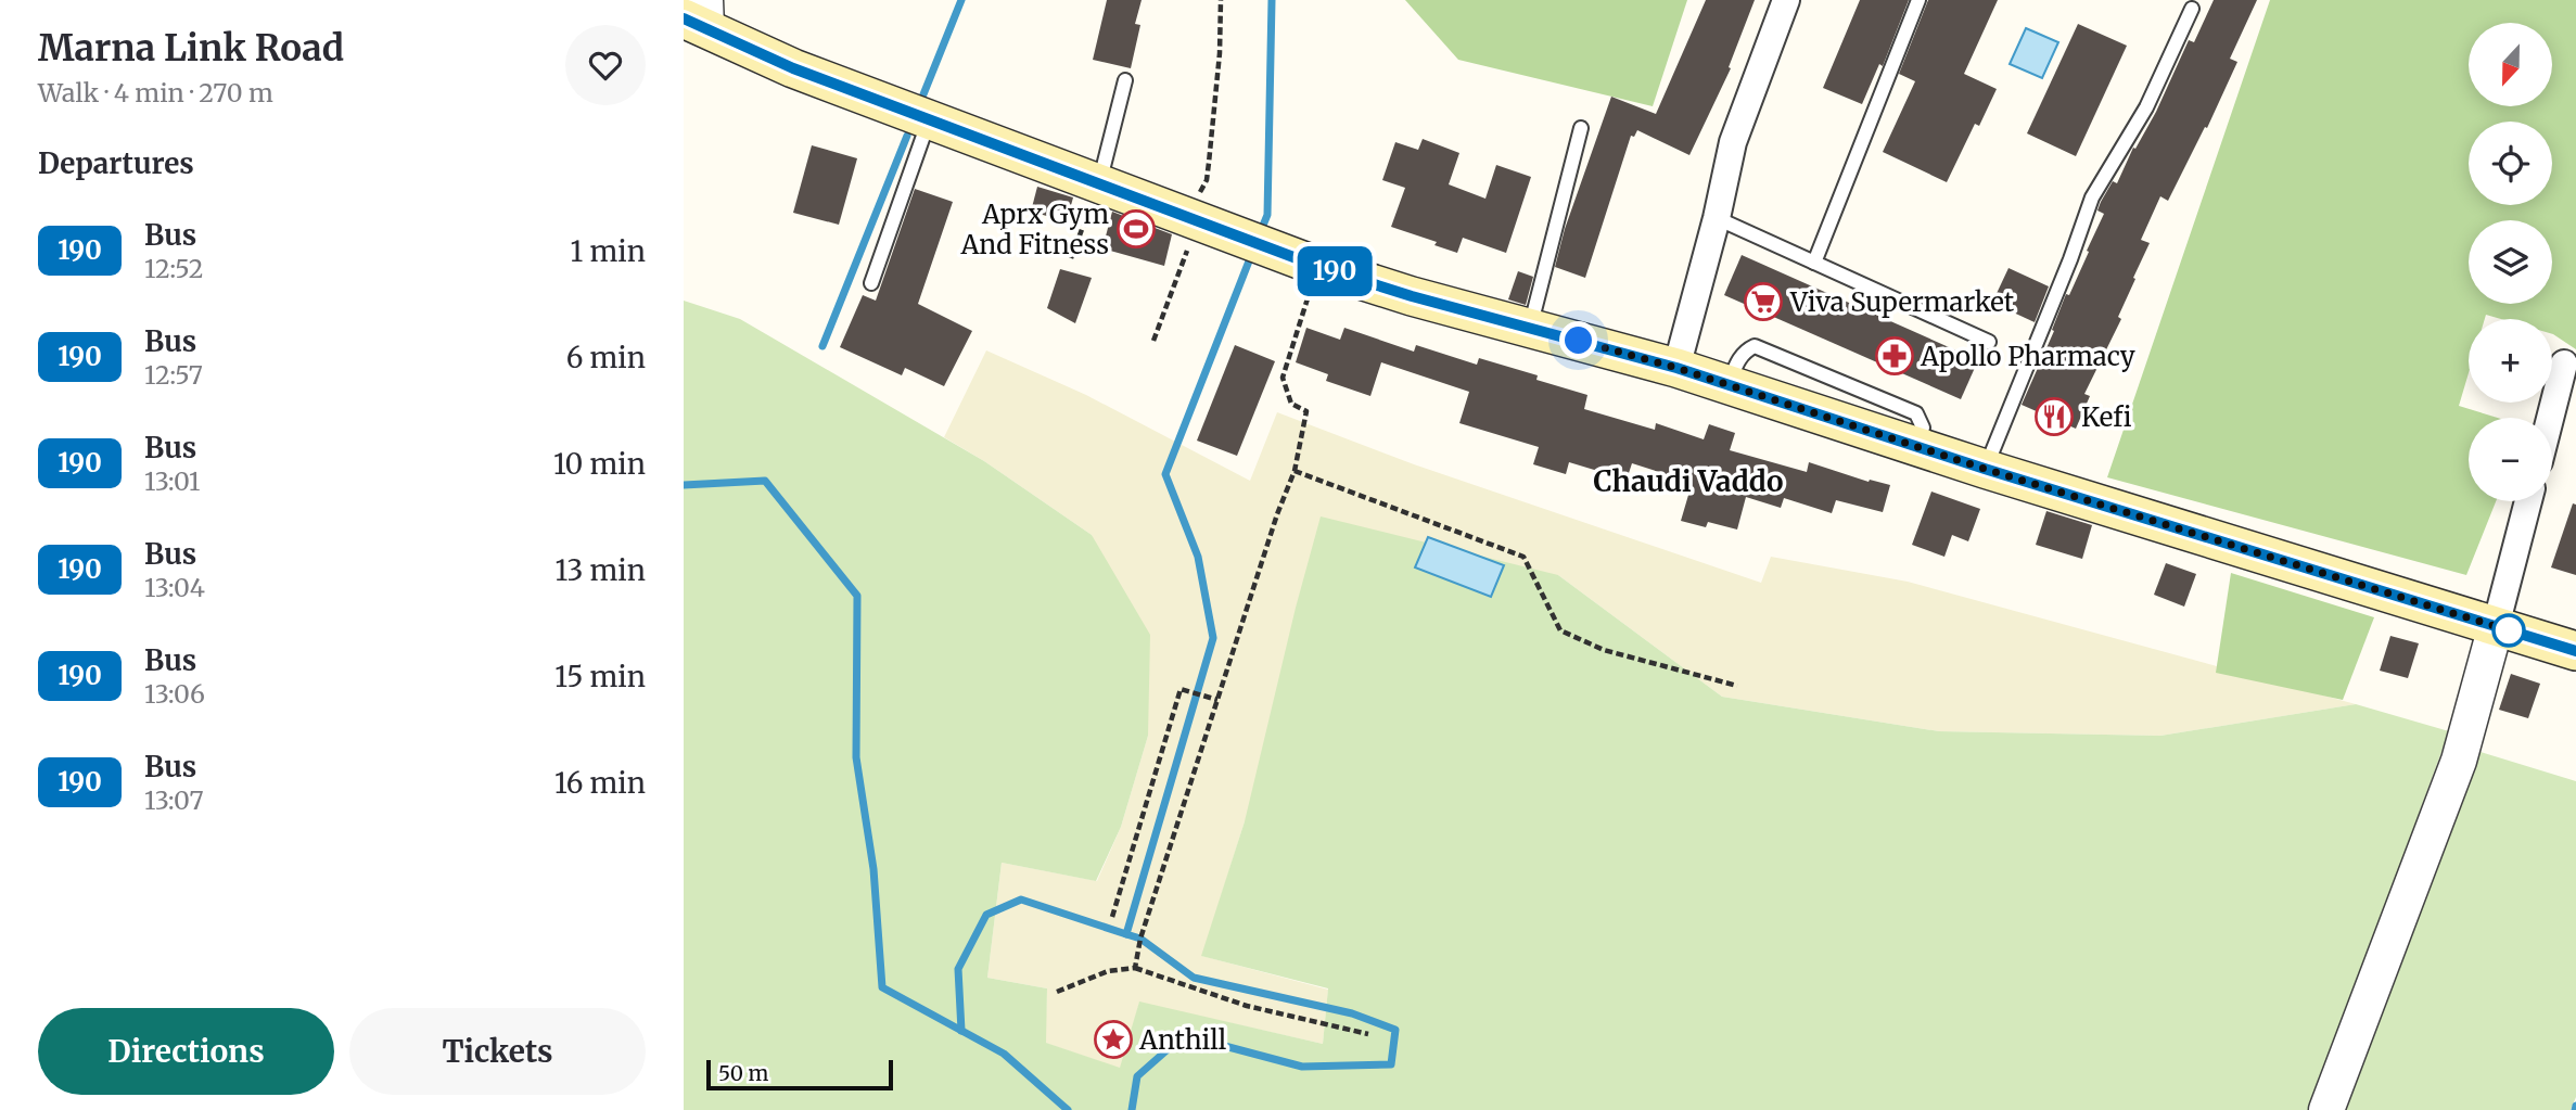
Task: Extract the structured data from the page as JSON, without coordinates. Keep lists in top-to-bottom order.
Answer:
{
  "districts": ["Chaudi Vaddo"],
  "places": {
    "sports": ["Aprx Gym And Fitness"],
    "supermarket": ["Viva Supermarket"],
    "pharmacy": ["Apollo Pharmacy"],
    "restaurant": ["Kefi"],
    "place": ["Anthill"]
  },
  "lines": ["bus line 190"],
  "scale_bar": "50 m",
  "north": "bottom",
  "page": {
    "heading": [
      ["Marna Link Road", "Walk · 4 min · 270 m"],
      "Departures"
    ],
    "on_map": "190",
    "map_buttons": ["+", "−"],
    "list": [
      {
        "mark": "190",
        "name": "Bus",
        "note": "12:52",
        "value": "1 min"
      },
      {
        "mark": "190",
        "name": "Bus",
        "note": "12:57",
        "value": "6 min"
      },
      {
        "mark": "190",
        "name": "Bus",
        "note": "13:01",
        "value": "10 min"
      },
      {
        "mark": "190",
        "name": "Bus",
        "note": "13:04",
        "value": "13 min"
      },
      {
        "mark": "190",
        "name": "Bus",
        "note": "13:06",
        "value": "15 min"
      },
      {
        "mark": "190",
        "name": "Bus",
        "note": "13:07",
        "value": "16 min"
      }
    ],
    "buttons": ["Directions", "Tickets"],
    "scale": "50 m"
  }
}
